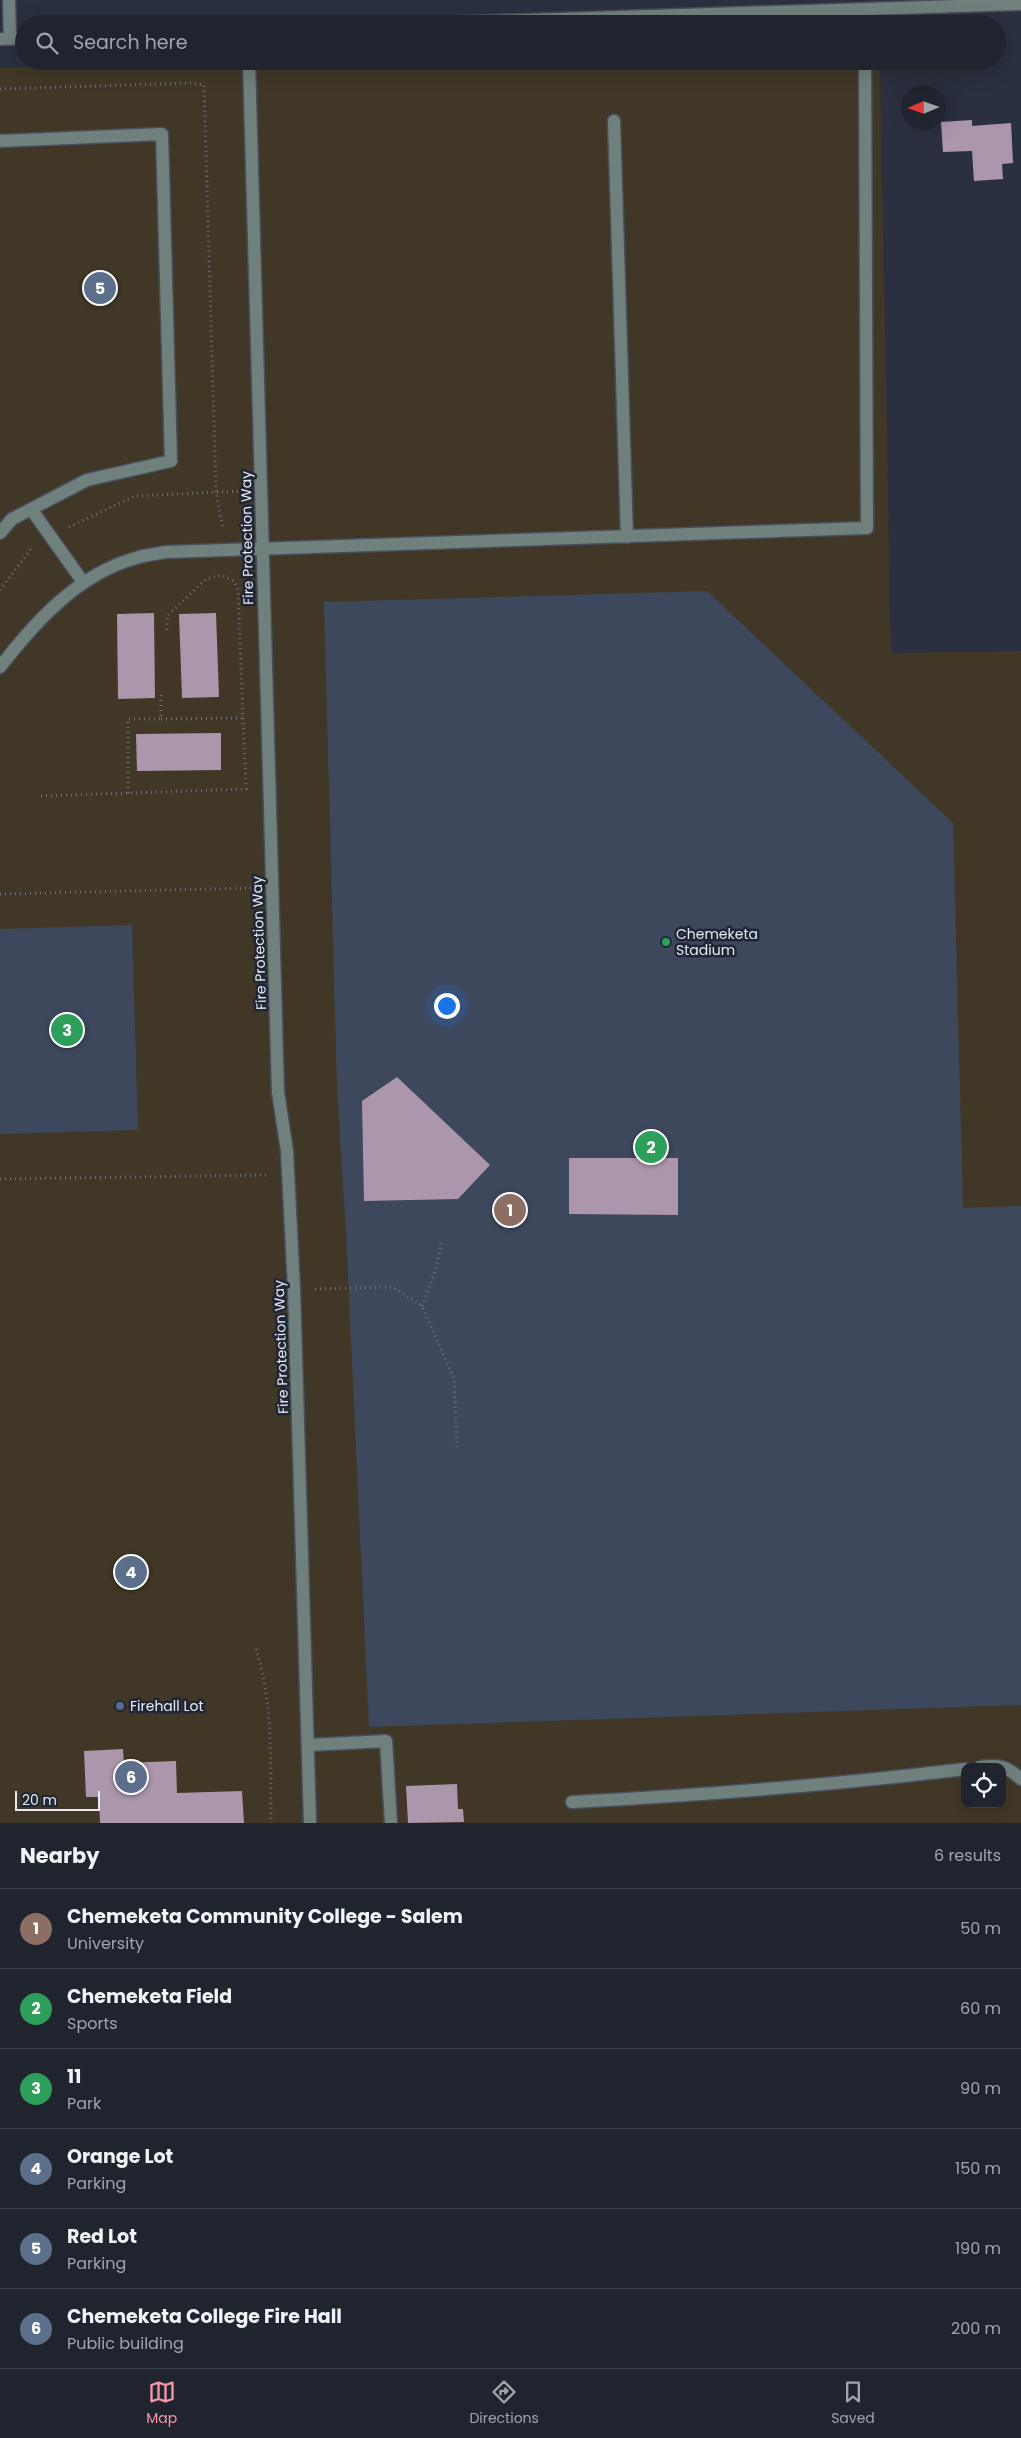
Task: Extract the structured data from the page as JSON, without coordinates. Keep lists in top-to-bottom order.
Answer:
{
  "streets": {
    "street": ["Fire Protection Way"]
  },
  "places": ["Chemeketa Stadium", "Firehall Lot"],
  "scale_bar": "20 m",
  "north": "left",
  "page": {
    "search": "Search here",
    "pins": [
      "5",
      "3",
      "2",
      "1",
      "4",
      "6"
    ],
    "scale": "20 m",
    "heading": ["Nearby", "6 results"],
    "list": [
      {
        "mark": "1",
        "name": "Chemeketa Community College - Salem",
        "note": "University",
        "value": "50 m"
      },
      {
        "mark": "2",
        "name": "Chemeketa Field",
        "note": "Sports",
        "value": "60 m"
      },
      {
        "mark": "3",
        "name": "11",
        "note": "Park",
        "value": "90 m"
      },
      {
        "mark": "4",
        "name": "Orange Lot",
        "note": "Parking",
        "value": "150 m"
      },
      {
        "mark": "5",
        "name": "Red Lot",
        "note": "Parking",
        "value": "190 m"
      },
      {
        "mark": "6",
        "name": "Chemeketa College Fire Hall",
        "note": "Public building",
        "value": "200 m"
      }
    ],
    "nav": ["Map", "Directions", "Saved"]
  }
}
